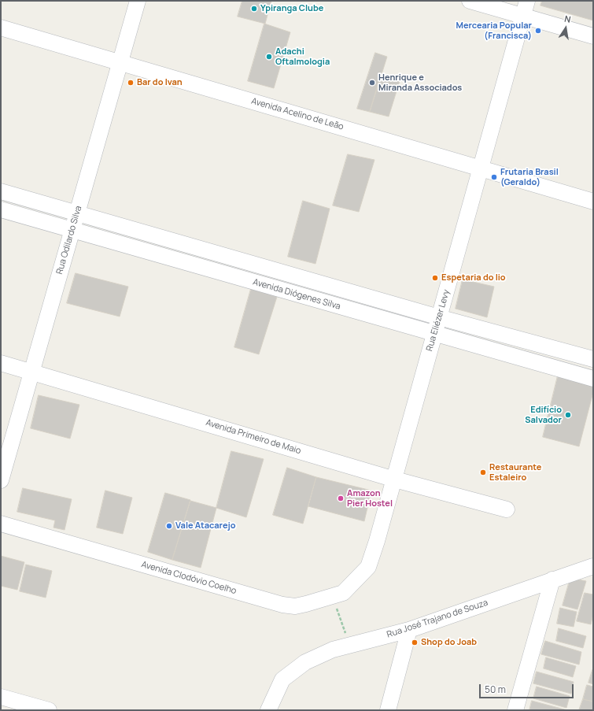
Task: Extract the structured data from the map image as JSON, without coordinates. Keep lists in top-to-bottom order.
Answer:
{
  "streets": {
    "street": [
      "Avenida Acelino de Leão",
      "Rua Odilardo Silva",
      "Avenida Diógenes Silva",
      "Rua Eliézer Levy",
      "Avenida Primeiro de Maio",
      "Avenida Clodóvio Coelho",
      "Rua José Trajano de Souza"
    ]
  },
  "crossings": [
    ["Avenida Acelino de Leão", "Rua Odilardo Silva"],
    ["Avenida Acelino de Leão", "Rua Eliézer Levy"],
    ["Rua Odilardo Silva", "Avenida Diógenes Silva"],
    ["Rua Odilardo Silva", "Avenida Primeiro de Maio"],
    ["Avenida Diógenes Silva", "Rua Eliézer Levy"],
    ["Rua Eliézer Levy", "Avenida Primeiro de Maio"],
    ["Rua Eliézer Levy", "Avenida Clodóvio Coelho"]
  ],
  "places": [
    "Ypiranga Clube",
    "Mercearia Popular (Francisca)",
    "Adachi Oftalmologia",
    "Bar do Ivan",
    "Henrique e Miranda Associados",
    "Frutaria Brasil (Geraldo)",
    "Espetaria do lio",
    "Edifício Salvador",
    "Restaurante Estaleiro",
    "Amazon Pier Hostel",
    "Vale Atacarejo",
    "Shop do Joab"
  ],
  "scale_bar": "50 m",
  "north": "top"
}
